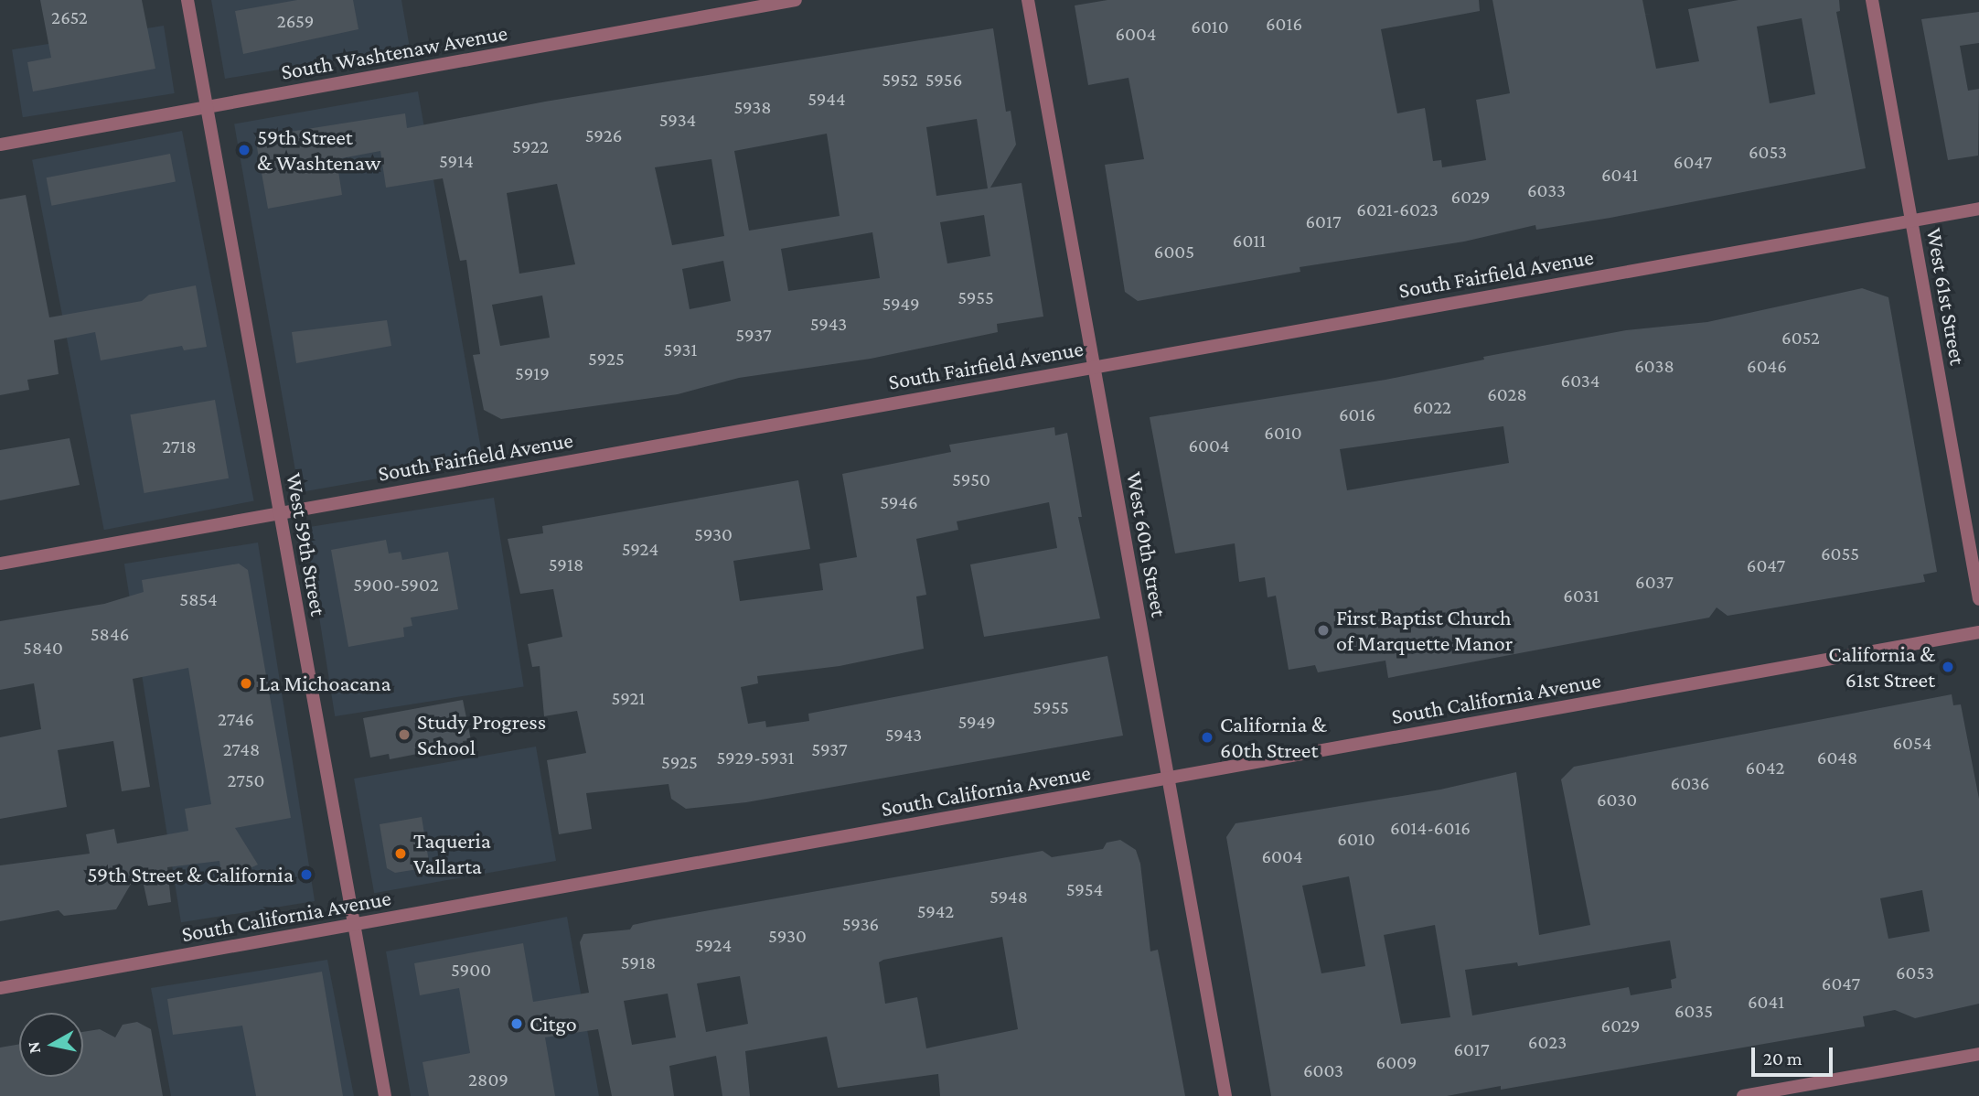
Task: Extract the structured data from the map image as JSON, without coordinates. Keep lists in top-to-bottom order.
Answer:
{
  "streets": {
    "street": [
      "South Washtenaw Avenue",
      "South Fairfield Avenue",
      "West 61st Street",
      "West 59th Street",
      "West 60th Street",
      "South California Avenue"
    ]
  },
  "crossings": [
    ["South Washtenaw Avenue", "West 59th Street"],
    ["South Fairfield Avenue", "West 61st Street"],
    ["South Fairfield Avenue", "West 59th Street"],
    ["South Fairfield Avenue", "West 60th Street"],
    ["West 59th Street", "South California Avenue"],
    ["West 60th Street", "South California Avenue"]
  ],
  "places": [
    "59th Street & Washtenaw",
    "First Baptist Church of Marquette Manor",
    "California & 61st Street",
    "La Michoacana",
    "Study Progress School",
    "California & 60th Street",
    "Taqueria Vallarta",
    "59th Street & California",
    "Citgo"
  ],
  "house_numbers": [
    "2652",
    "2659",
    "6016",
    "6010",
    "6004",
    "5952",
    "5956",
    "5944",
    "5938",
    "5934",
    "5926",
    "5922",
    "6053",
    "5914",
    "6047",
    "6041",
    "6033",
    "6029",
    "6021-6023",
    "6017",
    "6011",
    "6005",
    "5955",
    "5949",
    "5943",
    "5937",
    "6052",
    "5931",
    "5925",
    "6038",
    "6046",
    "5919",
    "6034",
    "6028",
    "6022",
    "6016",
    "6010",
    "6004",
    "2718",
    "5950",
    "5946",
    "5930",
    "5924",
    "6055",
    "5918",
    "6047",
    "6037",
    "5900-5902",
    "6031",
    "5854",
    "5846",
    "5840",
    "5921",
    "5955",
    "2746",
    "5949",
    "5943",
    "6054",
    "2748",
    "5937",
    "5929-5931",
    "6048",
    "5925",
    "6042",
    "2750",
    "6036",
    "6030",
    "6014-6016",
    "6010",
    "6004",
    "5954",
    "5948",
    "5942",
    "5936",
    "5930",
    "5924",
    "5918",
    "5900",
    "6053",
    "6047",
    "6041",
    "6035",
    "6029",
    "6023",
    "6017",
    "6009",
    "6003",
    "2809"
  ],
  "scale_bar": "20 m",
  "north": "left"
}
